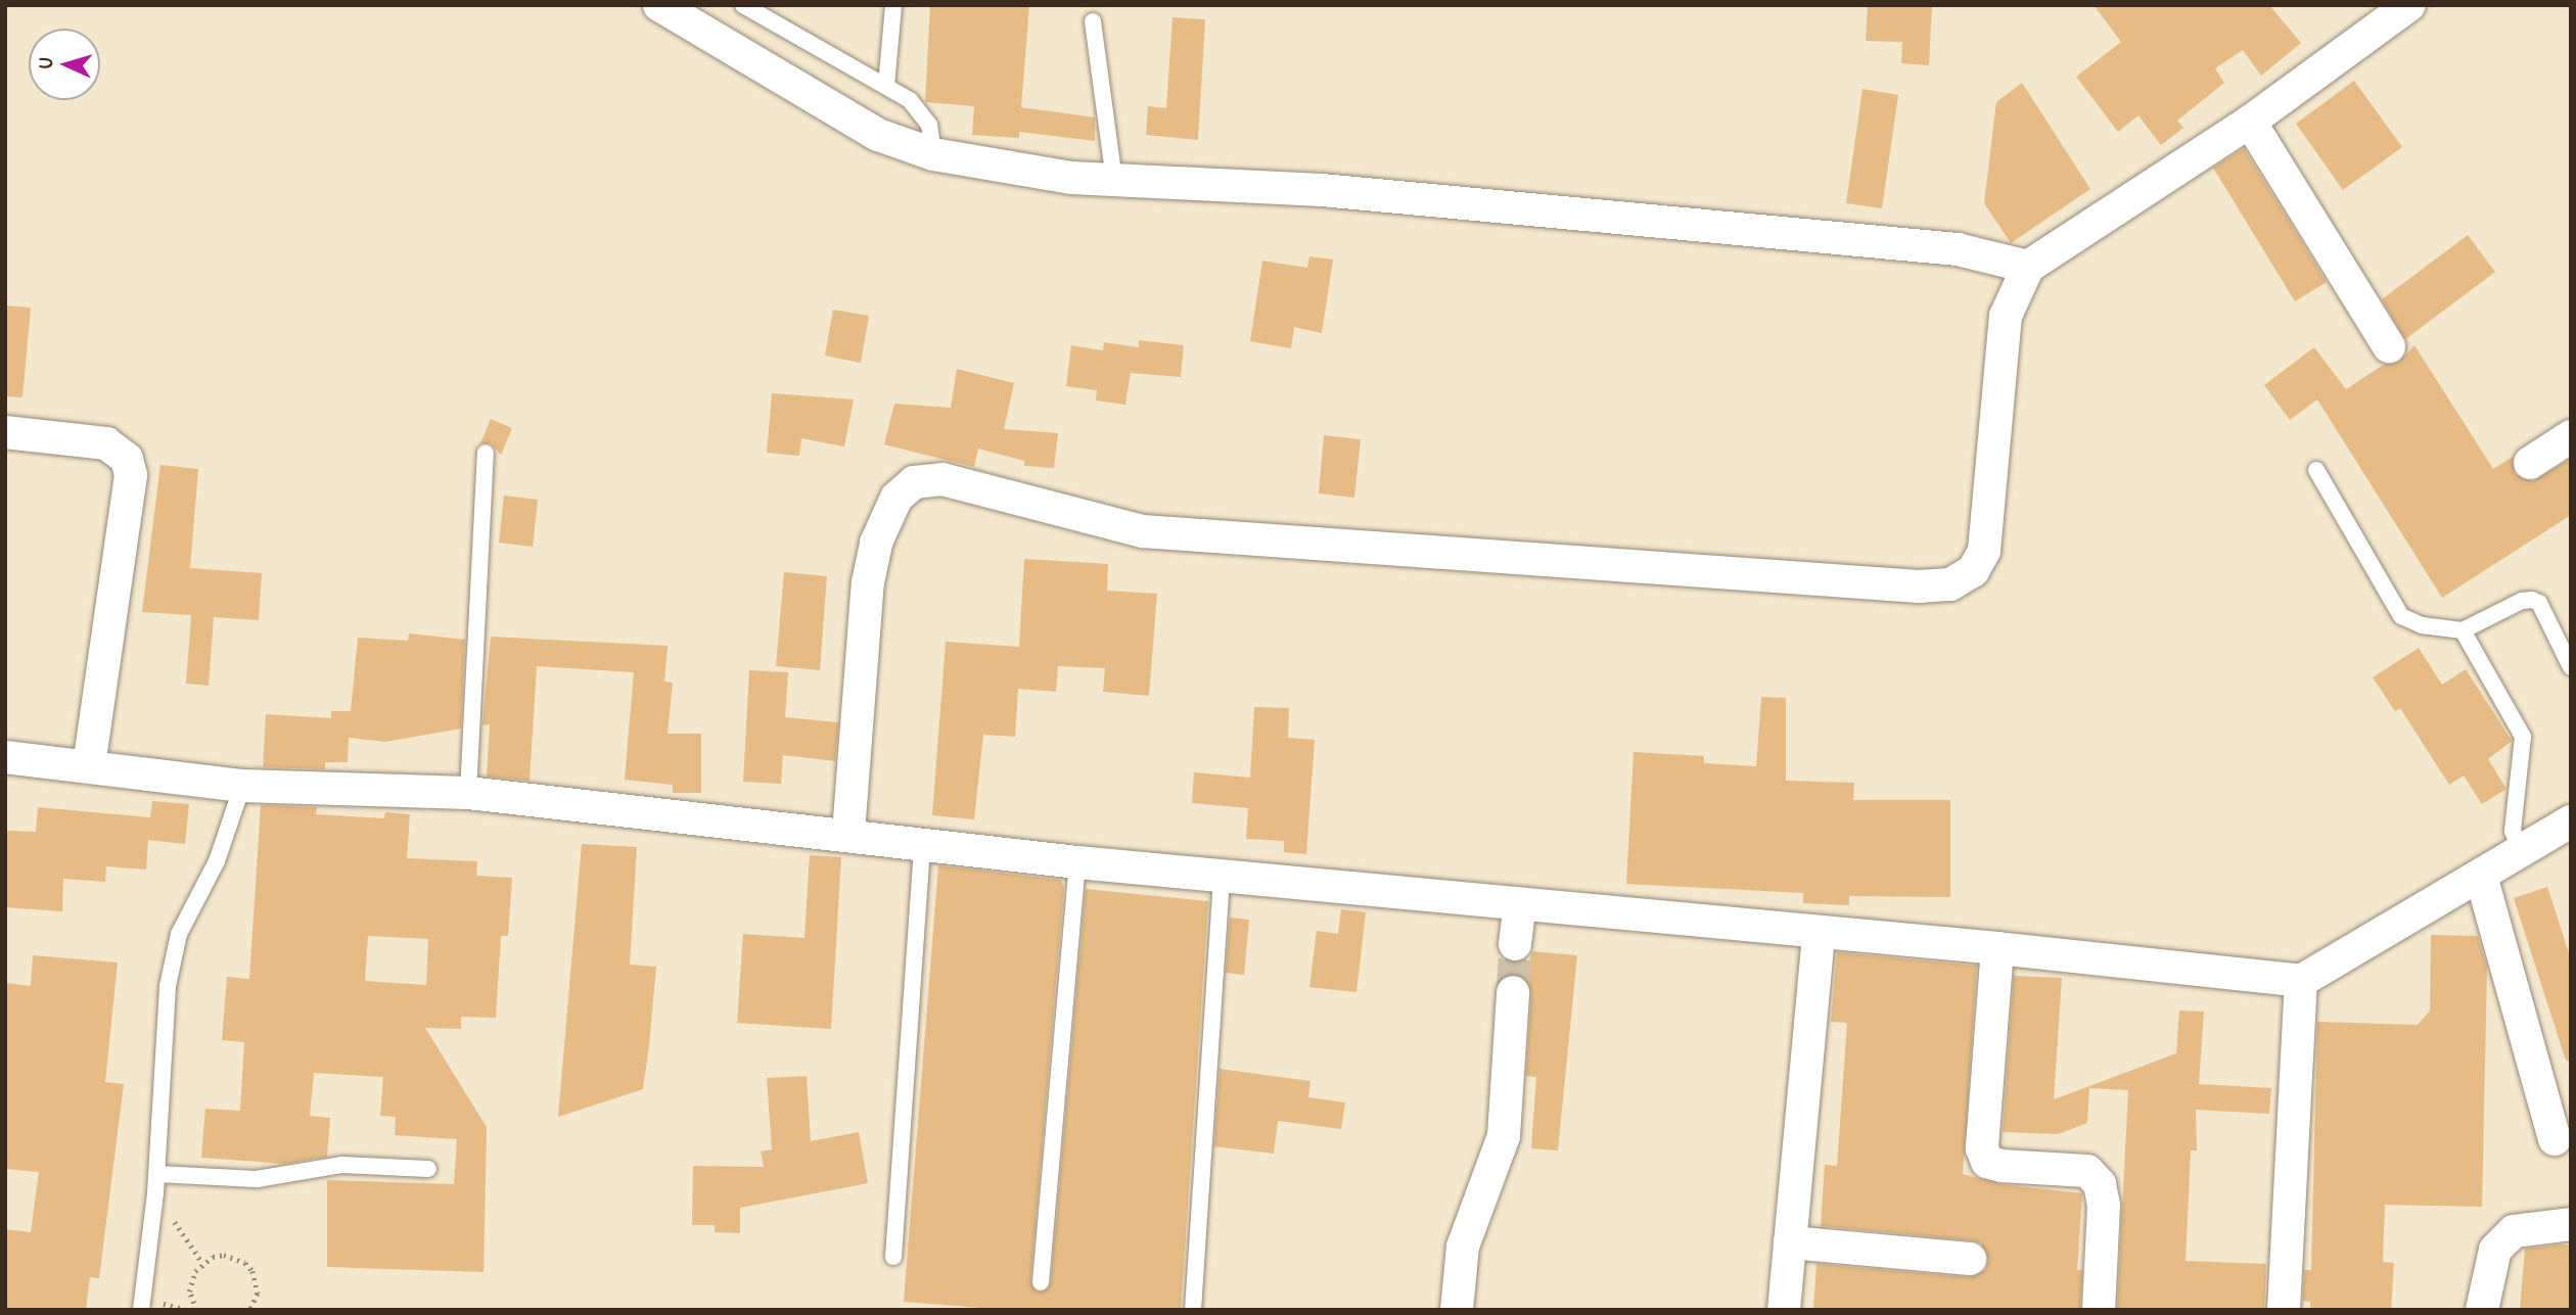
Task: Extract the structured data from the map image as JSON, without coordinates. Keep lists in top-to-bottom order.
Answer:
{
  "north": "left"
}
